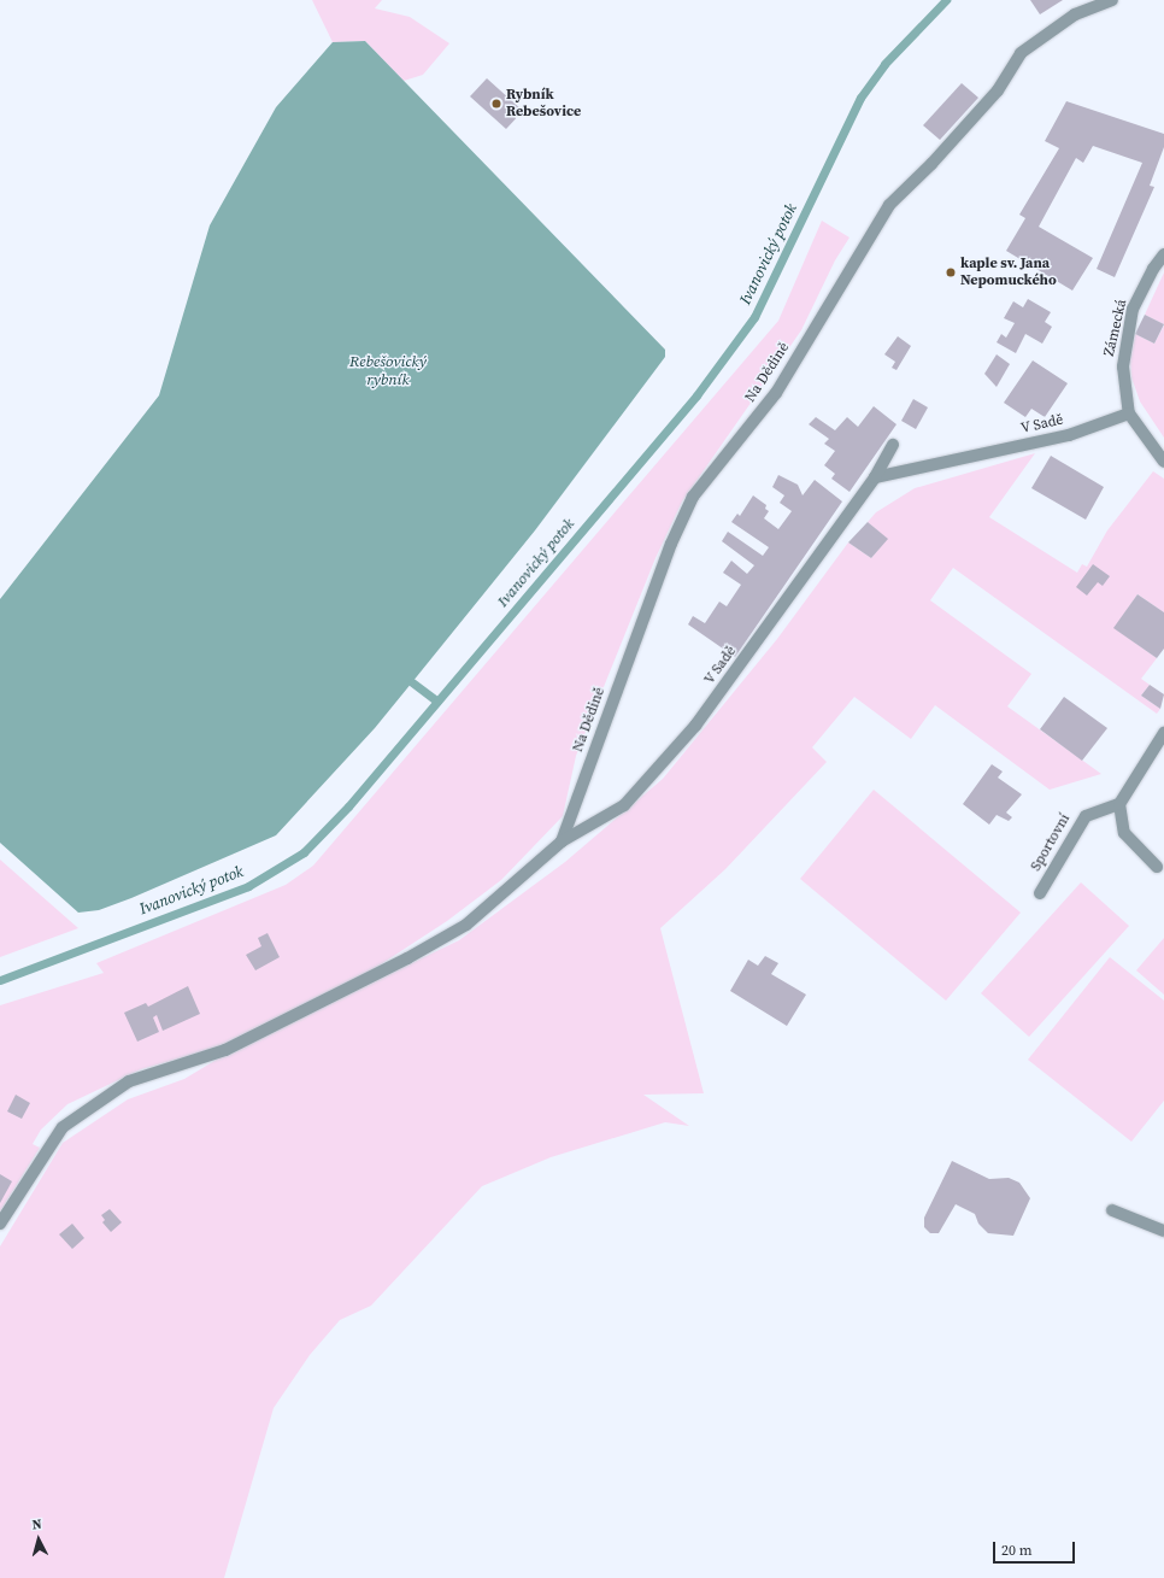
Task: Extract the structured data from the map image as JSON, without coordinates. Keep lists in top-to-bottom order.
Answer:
{
  "streets": {
    "street": [
      "Zámecká",
      "Na Dědině",
      "V Sadě",
      "Sportovní"
    ]
  },
  "crossings": [
    ["Zámecká", "V Sadě"],
    ["Na Dědině", "V Sadě"]
  ],
  "water": ["Ivanovický potok", "Rebešovický rybník"],
  "places": ["Rybník Rebešovice", "kaple sv. Jana Nepomuckého"],
  "scale_bar": "20 m",
  "north": "top"
}
